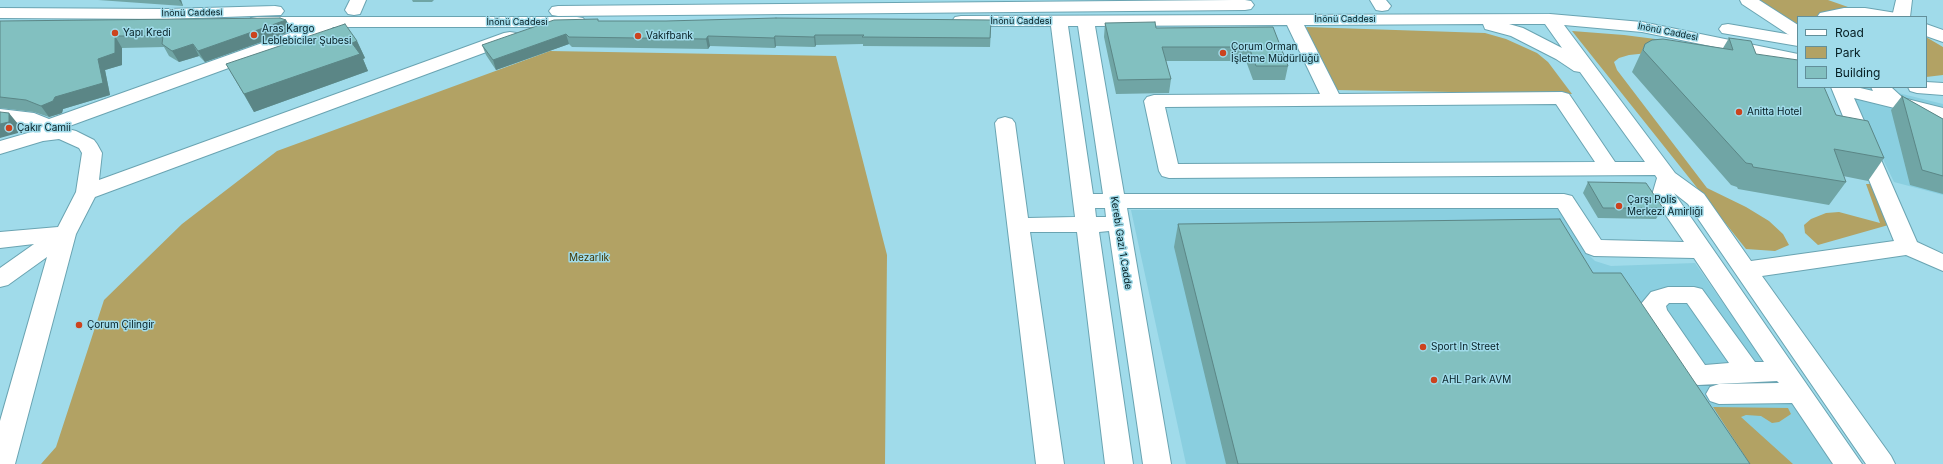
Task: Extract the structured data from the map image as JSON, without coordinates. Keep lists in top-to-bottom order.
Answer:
{
  "streets": {
    "street": ["İnönü Caddesi", "Kerebi Gazi 1.Cadde"]
  },
  "crossings": [
    ["İnönü Caddesi", "Kerebi Gazi 1.Cadde"]
  ],
  "parks": ["Mezarlık"],
  "places": [
    "Yapı Kredi",
    "Aras Kargo Leblebiciler Şubesi",
    "Vakıfbank",
    "Çorum Orman İşletme Müdürlüğü",
    "Anitta Hotel",
    "Çakır Camii",
    "Çarşı Polis Merkezi Amirliği",
    "Çorum Çilingir",
    "Sport In Street",
    "AHL Park AVM"
  ],
  "legend": ["Road", "Park", "Building"]
}
